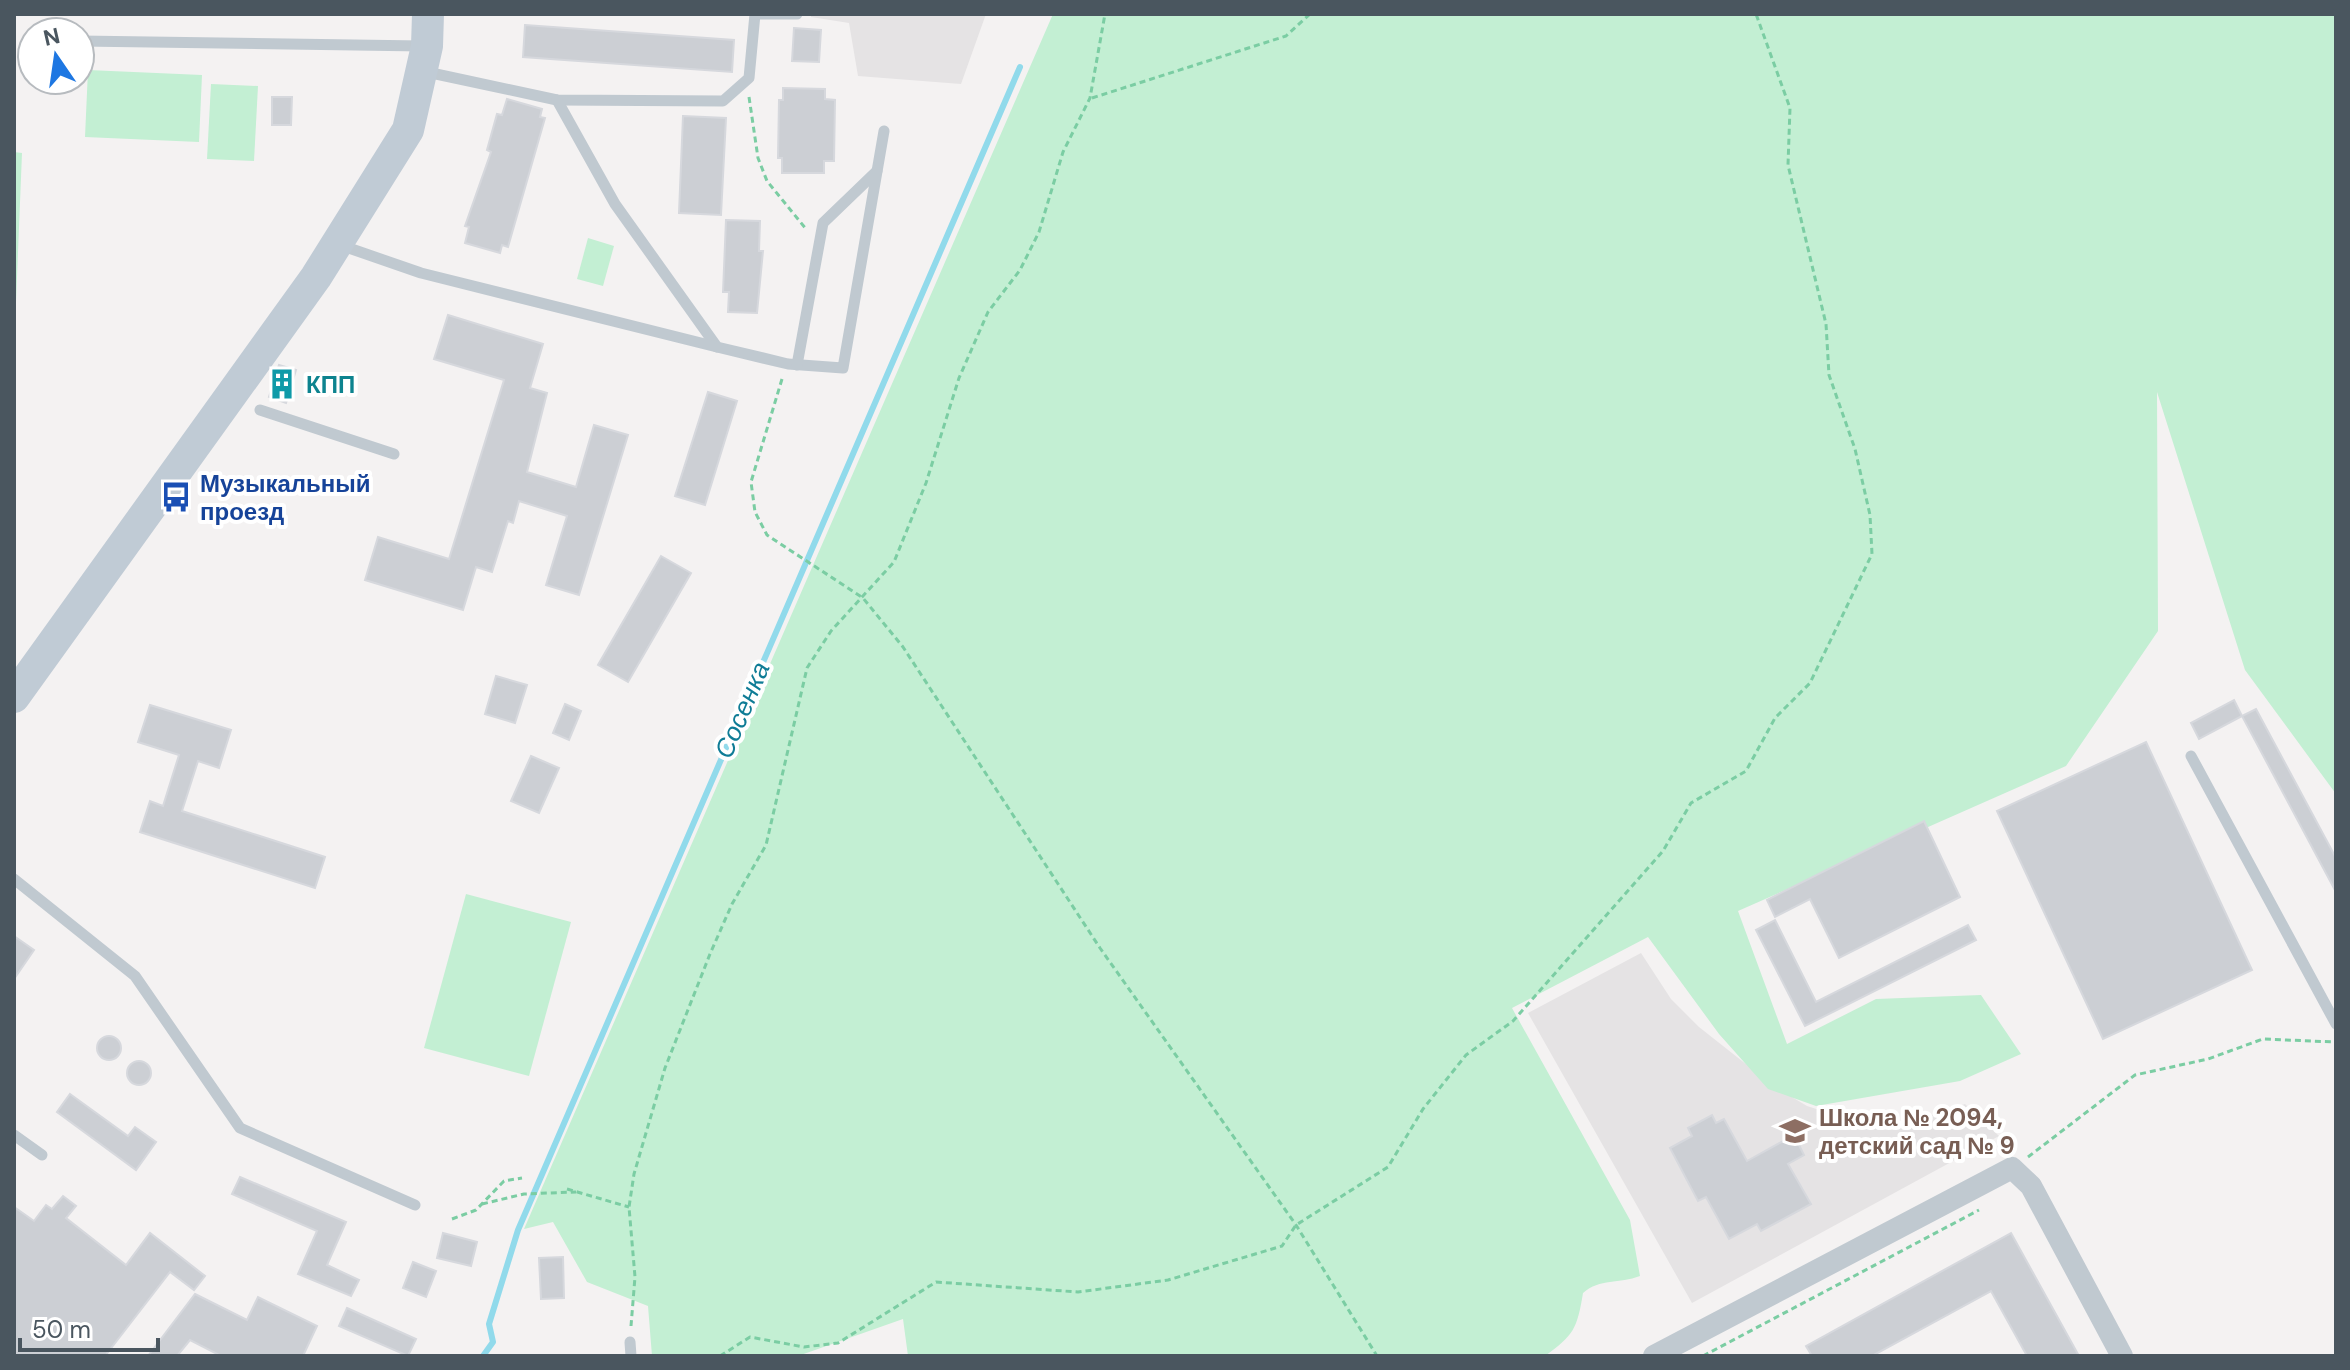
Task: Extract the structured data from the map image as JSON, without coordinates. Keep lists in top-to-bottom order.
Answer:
{
  "water": ["Сосенка"],
  "places": {
    "building": ["КПП"],
    "bus stop": ["Музыкальный проезд"],
    "school or university": ["Школа № 2094, детский сад № 9"]
  },
  "scale_bar": "50 m",
  "north": "top"
}
